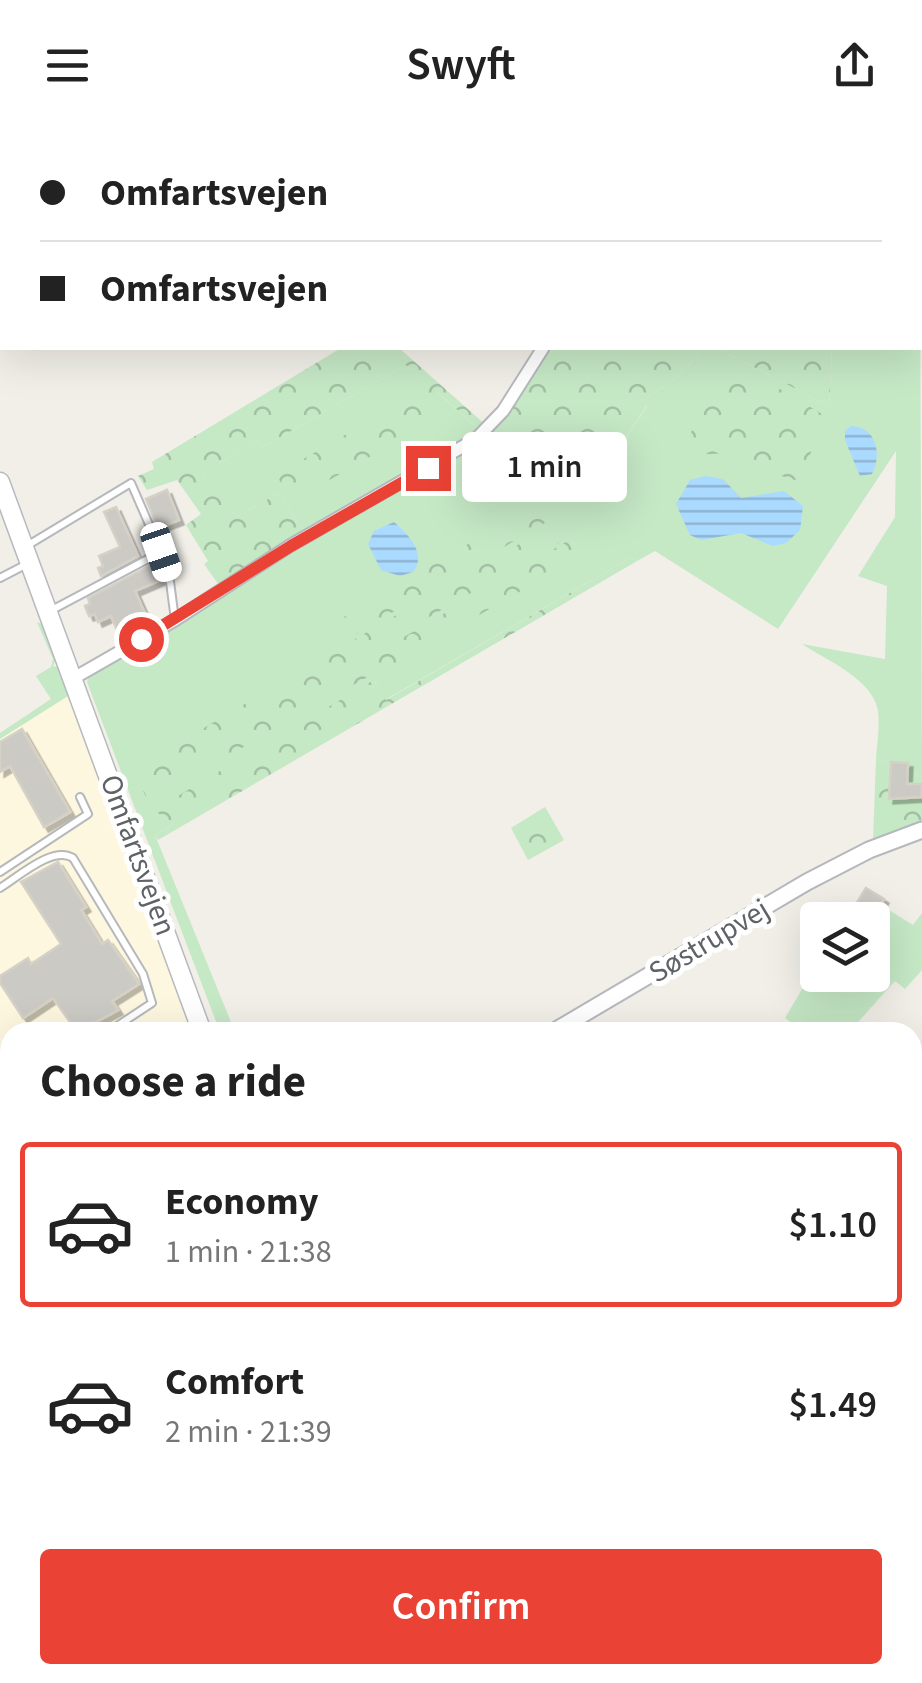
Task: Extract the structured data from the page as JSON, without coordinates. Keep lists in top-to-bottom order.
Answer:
{
  "streets": {
    "main road": ["Omfartsvejen"],
    "street": ["Søstrupvej"]
  },
  "page": {
    "header": "Swyft",
    "banner": ["Omfartsvejen", "Omfartsvejen"],
    "bubble": "1 min",
    "heading": "Choose a ride",
    "list": [
      {
        "name": "Economy",
        "note": "1 min · 21:38",
        "value": "$1.10"
      },
      {
        "name": "Comfort",
        "note": "2 min · 21:39",
        "value": "$1.49"
      }
    ],
    "buttons": "Confirm"
  }
}
